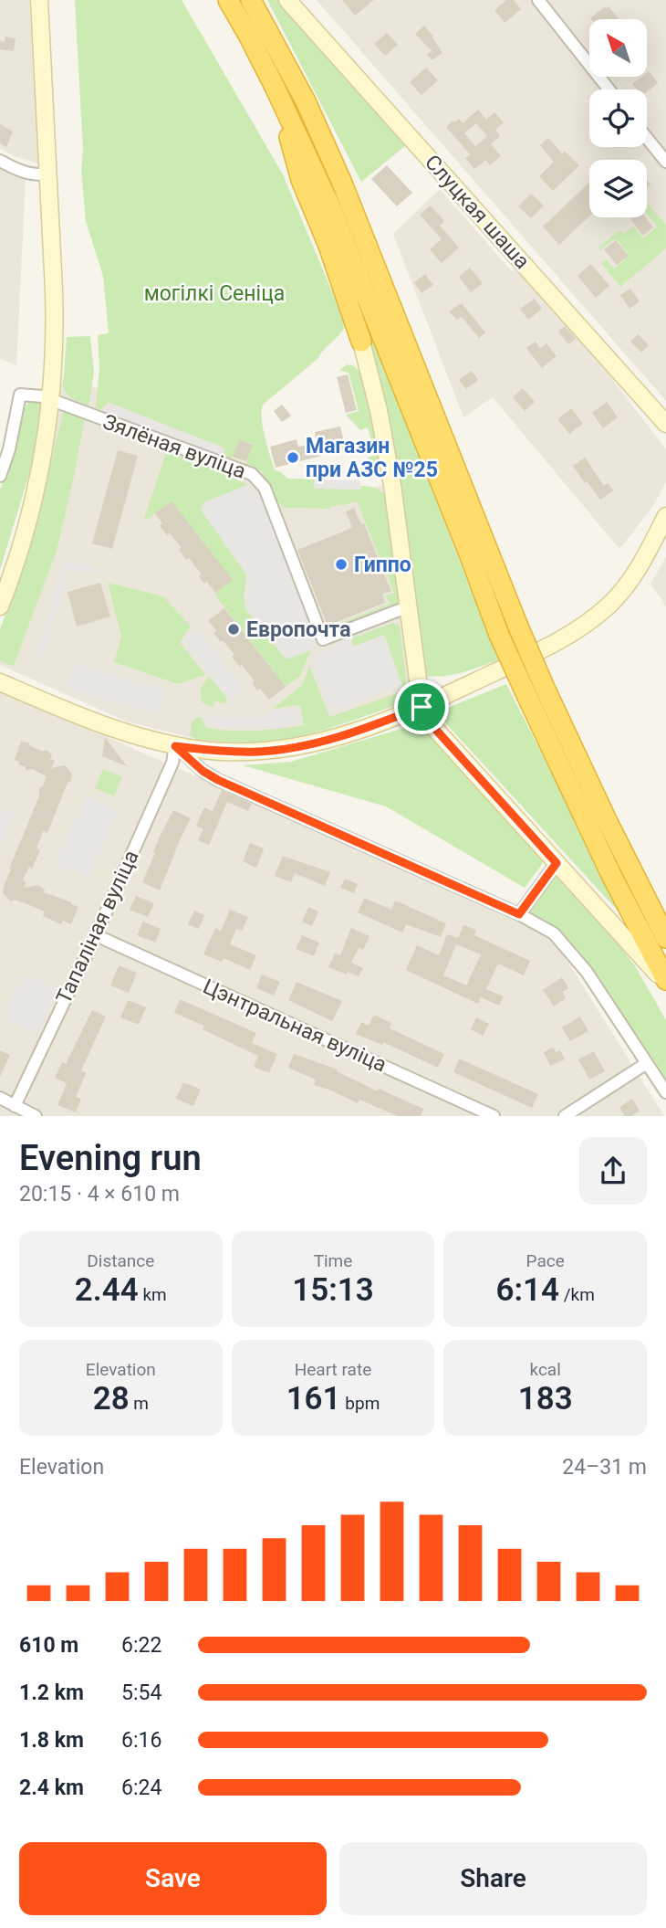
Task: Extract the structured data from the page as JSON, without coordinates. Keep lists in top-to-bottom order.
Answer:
{
  "streets": {
    "street": [
      "Слуцкая шаша",
      "Зялёная вуліца",
      "Тапаліная вуліца",
      "Цэнтральная вуліца"
    ]
  },
  "crossings": [
    ["Тапаліная вуліца", "Цэнтральная вуліца"]
  ],
  "parks": ["могілкі Сеніца"],
  "places": ["Магазин при АЗС №25", "Гиппо", "Европочта"],
  "north": "top left",
  "page": {
    "heading": ["Evening run", "20:15 · 4 × 610 m"],
    "stats": [
      ["Distance", "2.44 km"],
      ["Time", "15:13"],
      ["Pace", "6:14 /km"],
      ["Elevation", "28 m"],
      ["Heart rate", "161 bpm"],
      ["kcal", "183"]
    ],
    "chart": ["Elevation", "24–31 m"],
    "list": [
      {
        "name": "610 m",
        "note": "6:22"
      },
      {
        "name": "1.2 km",
        "note": "5:54"
      },
      {
        "name": "1.8 km",
        "note": "6:16"
      },
      {
        "name": "2.4 km",
        "note": "6:24"
      }
    ],
    "buttons": ["Save", "Share"]
  }
}
